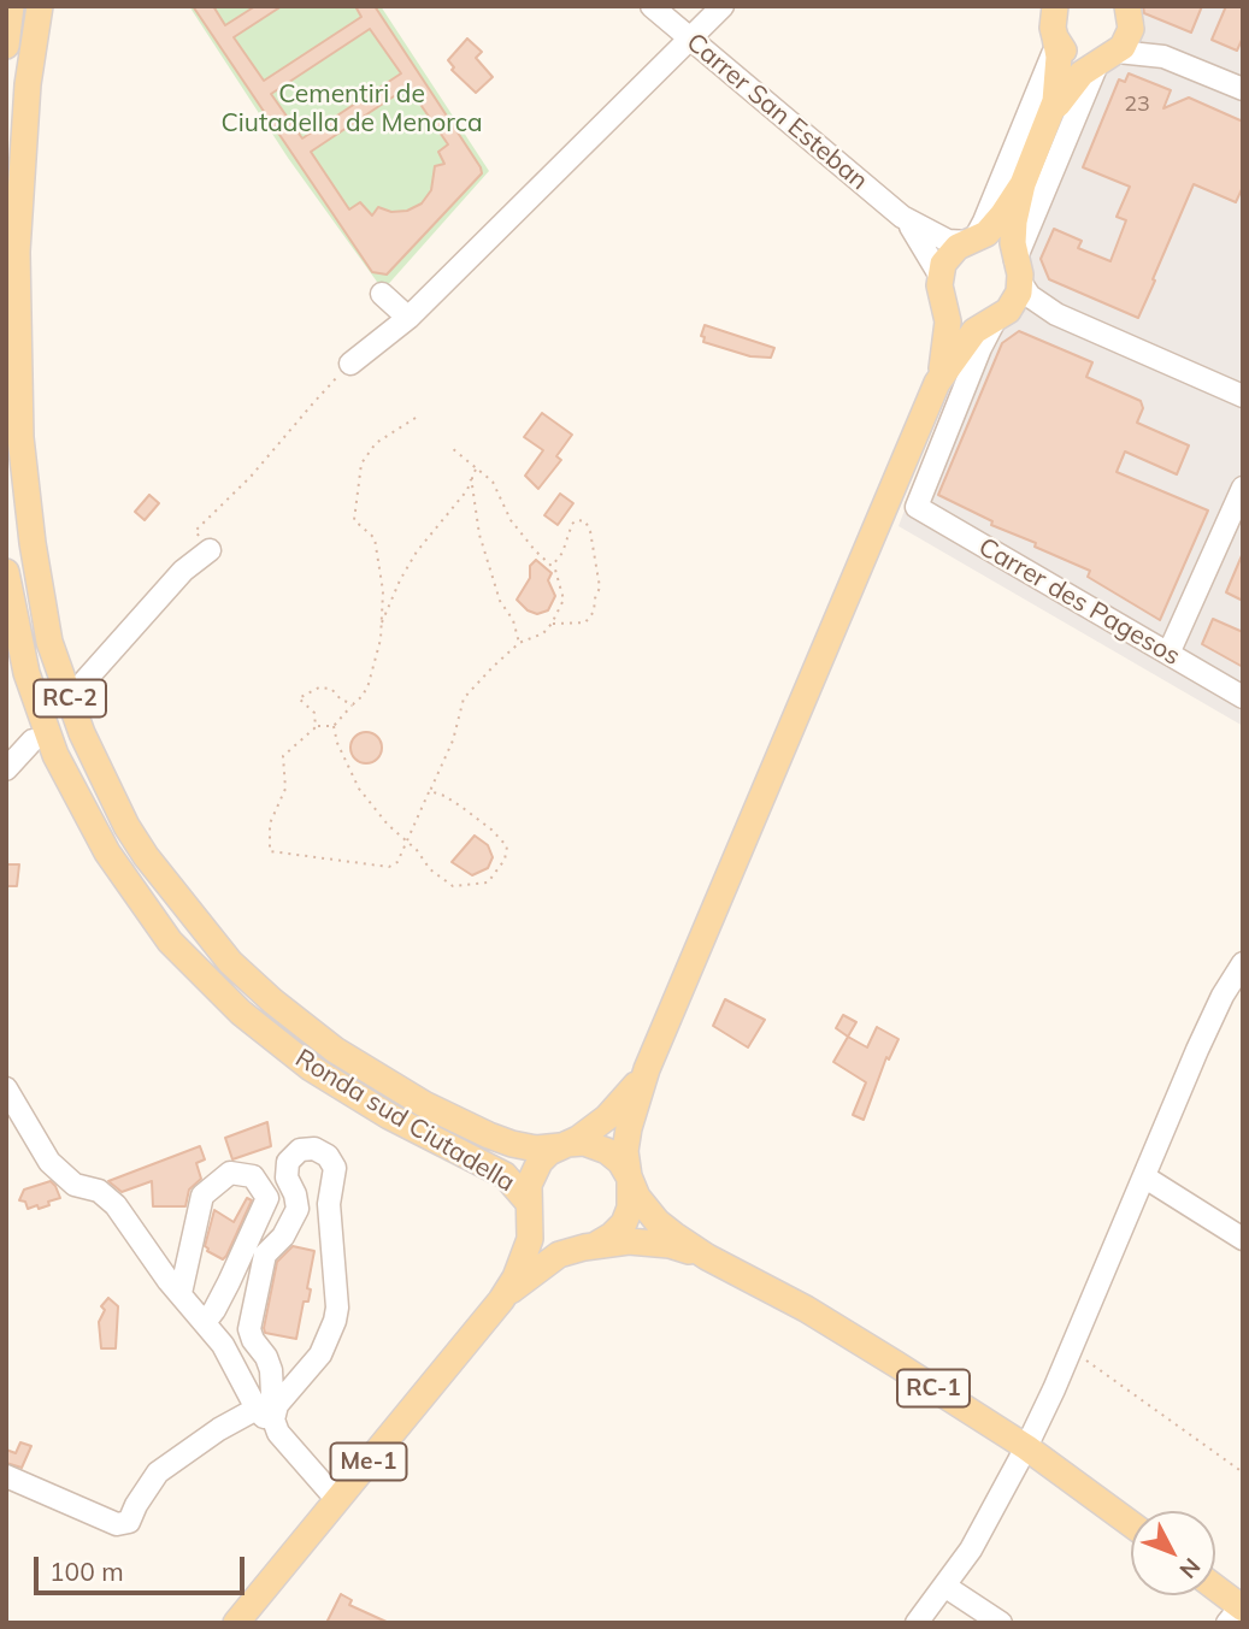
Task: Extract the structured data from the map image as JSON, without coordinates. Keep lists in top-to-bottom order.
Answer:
{
  "streets": {
    "main road": [
      "RC-2",
      "Ronda sud Ciutadella",
      "RC-1",
      "Me-1"
    ],
    "street": ["Carrer San Esteban", "Carrer des Pagesos"]
  },
  "crossings": [
    ["Carrer San Esteban", "Carrer des Pagesos"],
    ["Carrer San Esteban", "Me-1"],
    ["Carrer des Pagesos", "Me-1"],
    ["Ronda sud Ciutadella", "RC-1"],
    ["Ronda sud Ciutadella", "Me-1"],
    ["RC-1", "Me-1"]
  ],
  "parks": ["Cementiri de Ciutadella de Menorca"],
  "house_numbers": ["23"],
  "scale_bar": "100 m",
  "north": "bottom right"
}
